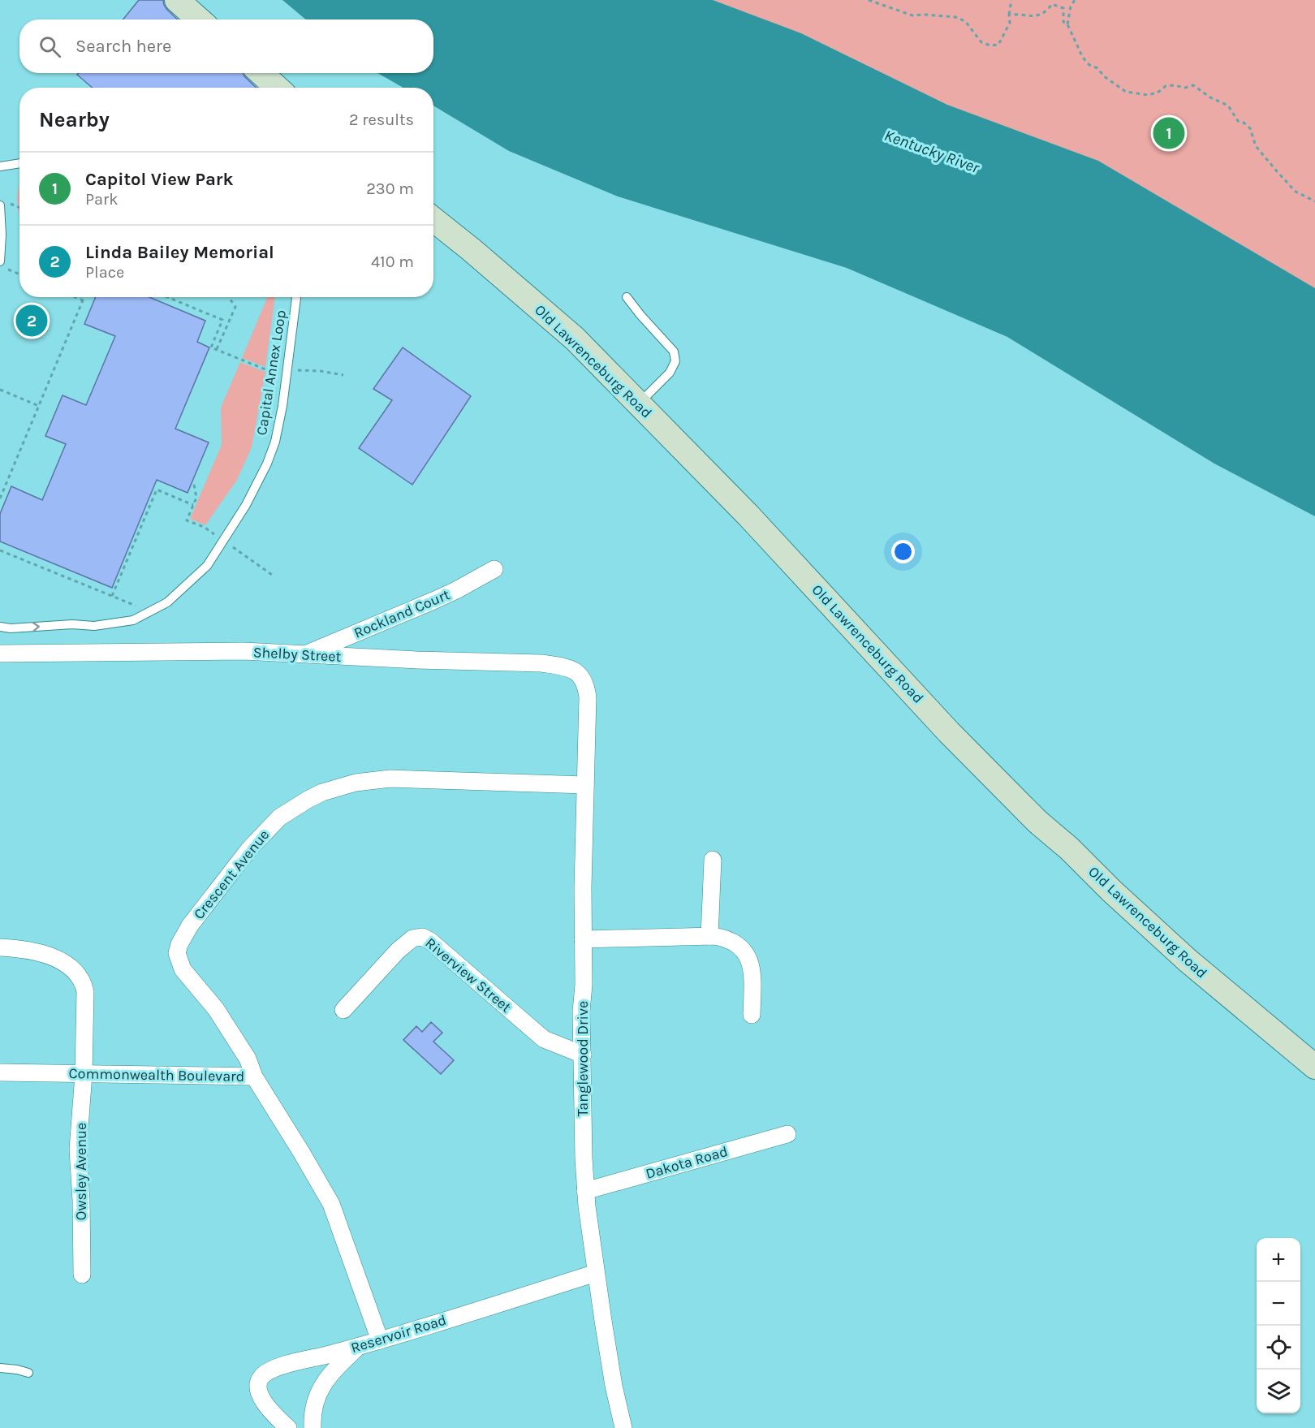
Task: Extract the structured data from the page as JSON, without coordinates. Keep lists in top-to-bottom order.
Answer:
{
  "streets": {
    "main road": ["Old Lawrenceburg Road"],
    "street": [
      "Rockland Court",
      "Shelby Street",
      "Crescent Avenue",
      "Riverview Street",
      "Tanglewood Drive",
      "Commonwealth Boulevard",
      "Dakota Road",
      "Owsley Avenue",
      "Reservoir Road"
    ],
    "lane": ["Capital Annex Loop"]
  },
  "crossings": [
    ["Rockland Court", "Shelby Street"],
    ["Shelby Street", "Tanglewood Drive"],
    ["Crescent Avenue", "Tanglewood Drive"],
    ["Crescent Avenue", "Commonwealth Boulevard"],
    ["Riverview Street", "Tanglewood Drive"],
    ["Tanglewood Drive", "Dakota Road"],
    ["Tanglewood Drive", "Reservoir Road"],
    ["Commonwealth Boulevard", "Owsley Avenue"],
    ["Commonwealth Boulevard", "Reservoir Road"]
  ],
  "water": ["Kentucky River"],
  "page": {
    "search": "Search here",
    "heading": ["Nearby", "2 results"],
    "pins": ["1", "2"],
    "list": [
      {
        "mark": "1",
        "name": "Capitol View Park",
        "note": "Park",
        "value": "230 m"
      },
      {
        "mark": "2",
        "name": "Linda Bailey Memorial",
        "note": "Place",
        "value": "410 m"
      }
    ],
    "map_buttons": ["+", "−"]
  }
}
